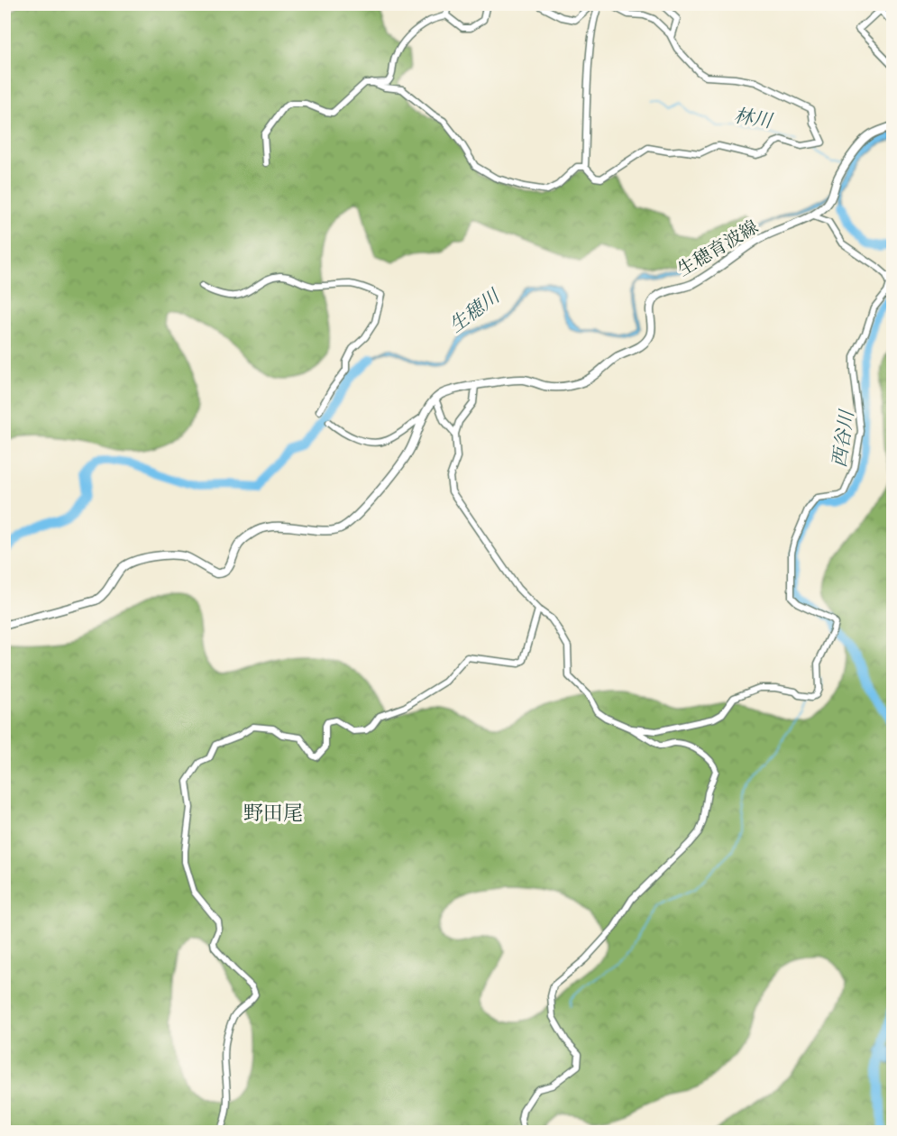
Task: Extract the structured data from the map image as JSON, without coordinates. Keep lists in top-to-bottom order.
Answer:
{
  "streets": {
    "main road": ["生穂育波線"]
  },
  "districts": ["野田尾"],
  "water": ["林川", "生穂川", "西谷川"]
}
